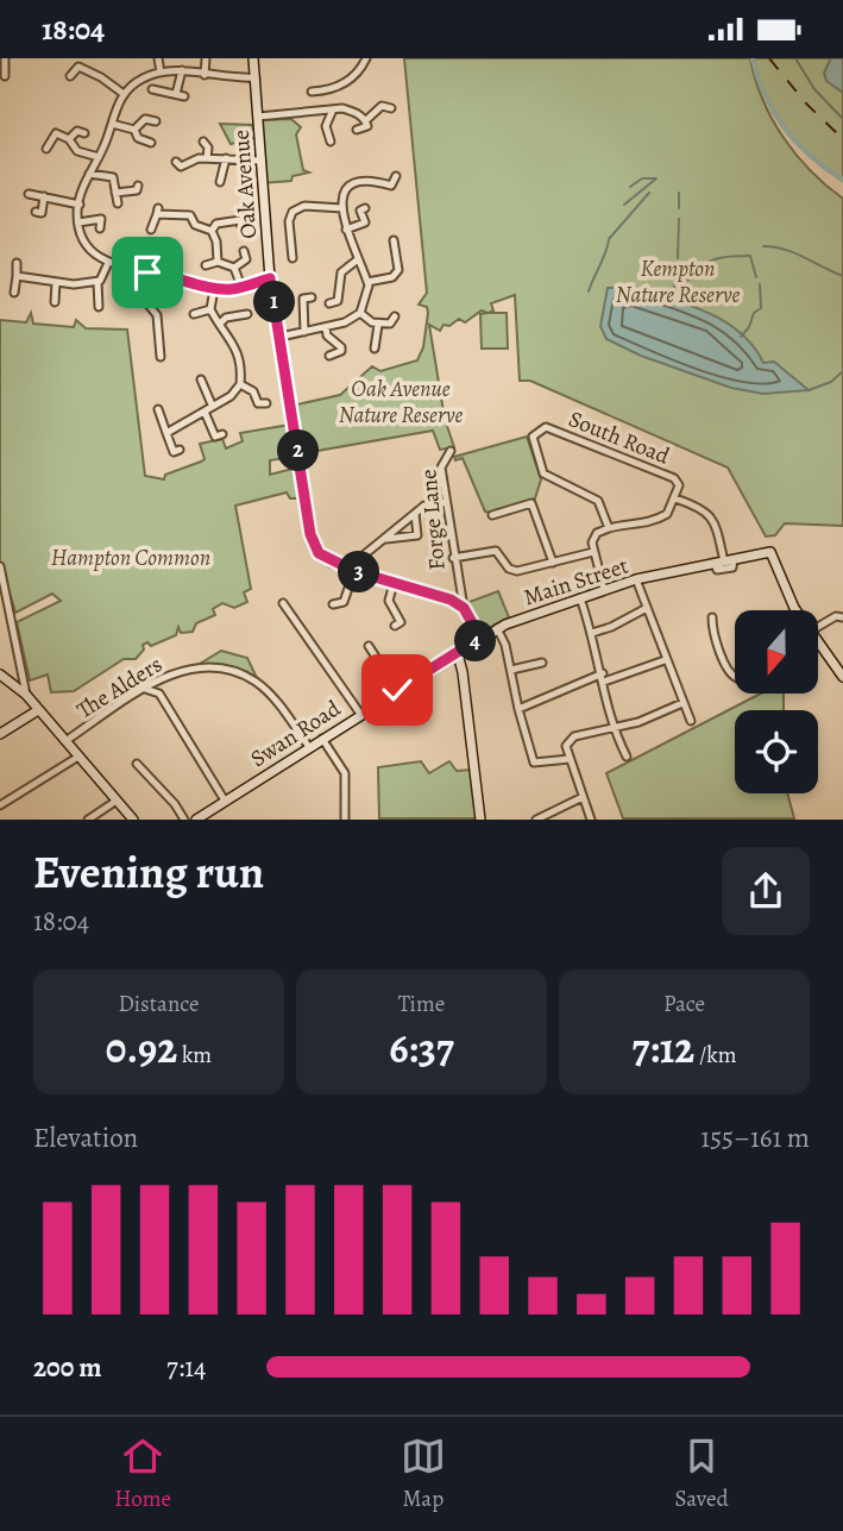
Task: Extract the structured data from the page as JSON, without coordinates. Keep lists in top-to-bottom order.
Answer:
{
  "streets": {
    "street": [
      "Oak Avenue",
      "South Road",
      "Forge Lane",
      "Main Street",
      "The Alders",
      "Swan Road"
    ]
  },
  "crossings": [
    ["Main Street", "Swan Road"],
    ["The Alders", "Swan Road"]
  ],
  "parks": ["Kempton Nature Reserve", "Oak Avenue Nature Reserve", "Hampton Common"],
  "north": "bottom",
  "page": {
    "status": "18:04",
    "pins": [
      "1",
      "2",
      "3",
      "4"
    ],
    "heading": ["Evening run", "18:04"],
    "stats": [
      ["Distance", "0.92 km"],
      ["Time", "6:37"],
      ["Pace", "7:12 /km"]
    ],
    "chart": ["Elevation", "155–161 m"],
    "list": [
      {
        "name": "200 m",
        "note": "7:14"
      }
    ],
    "tabs": ["Home", "Map", "Saved"]
  }
}
